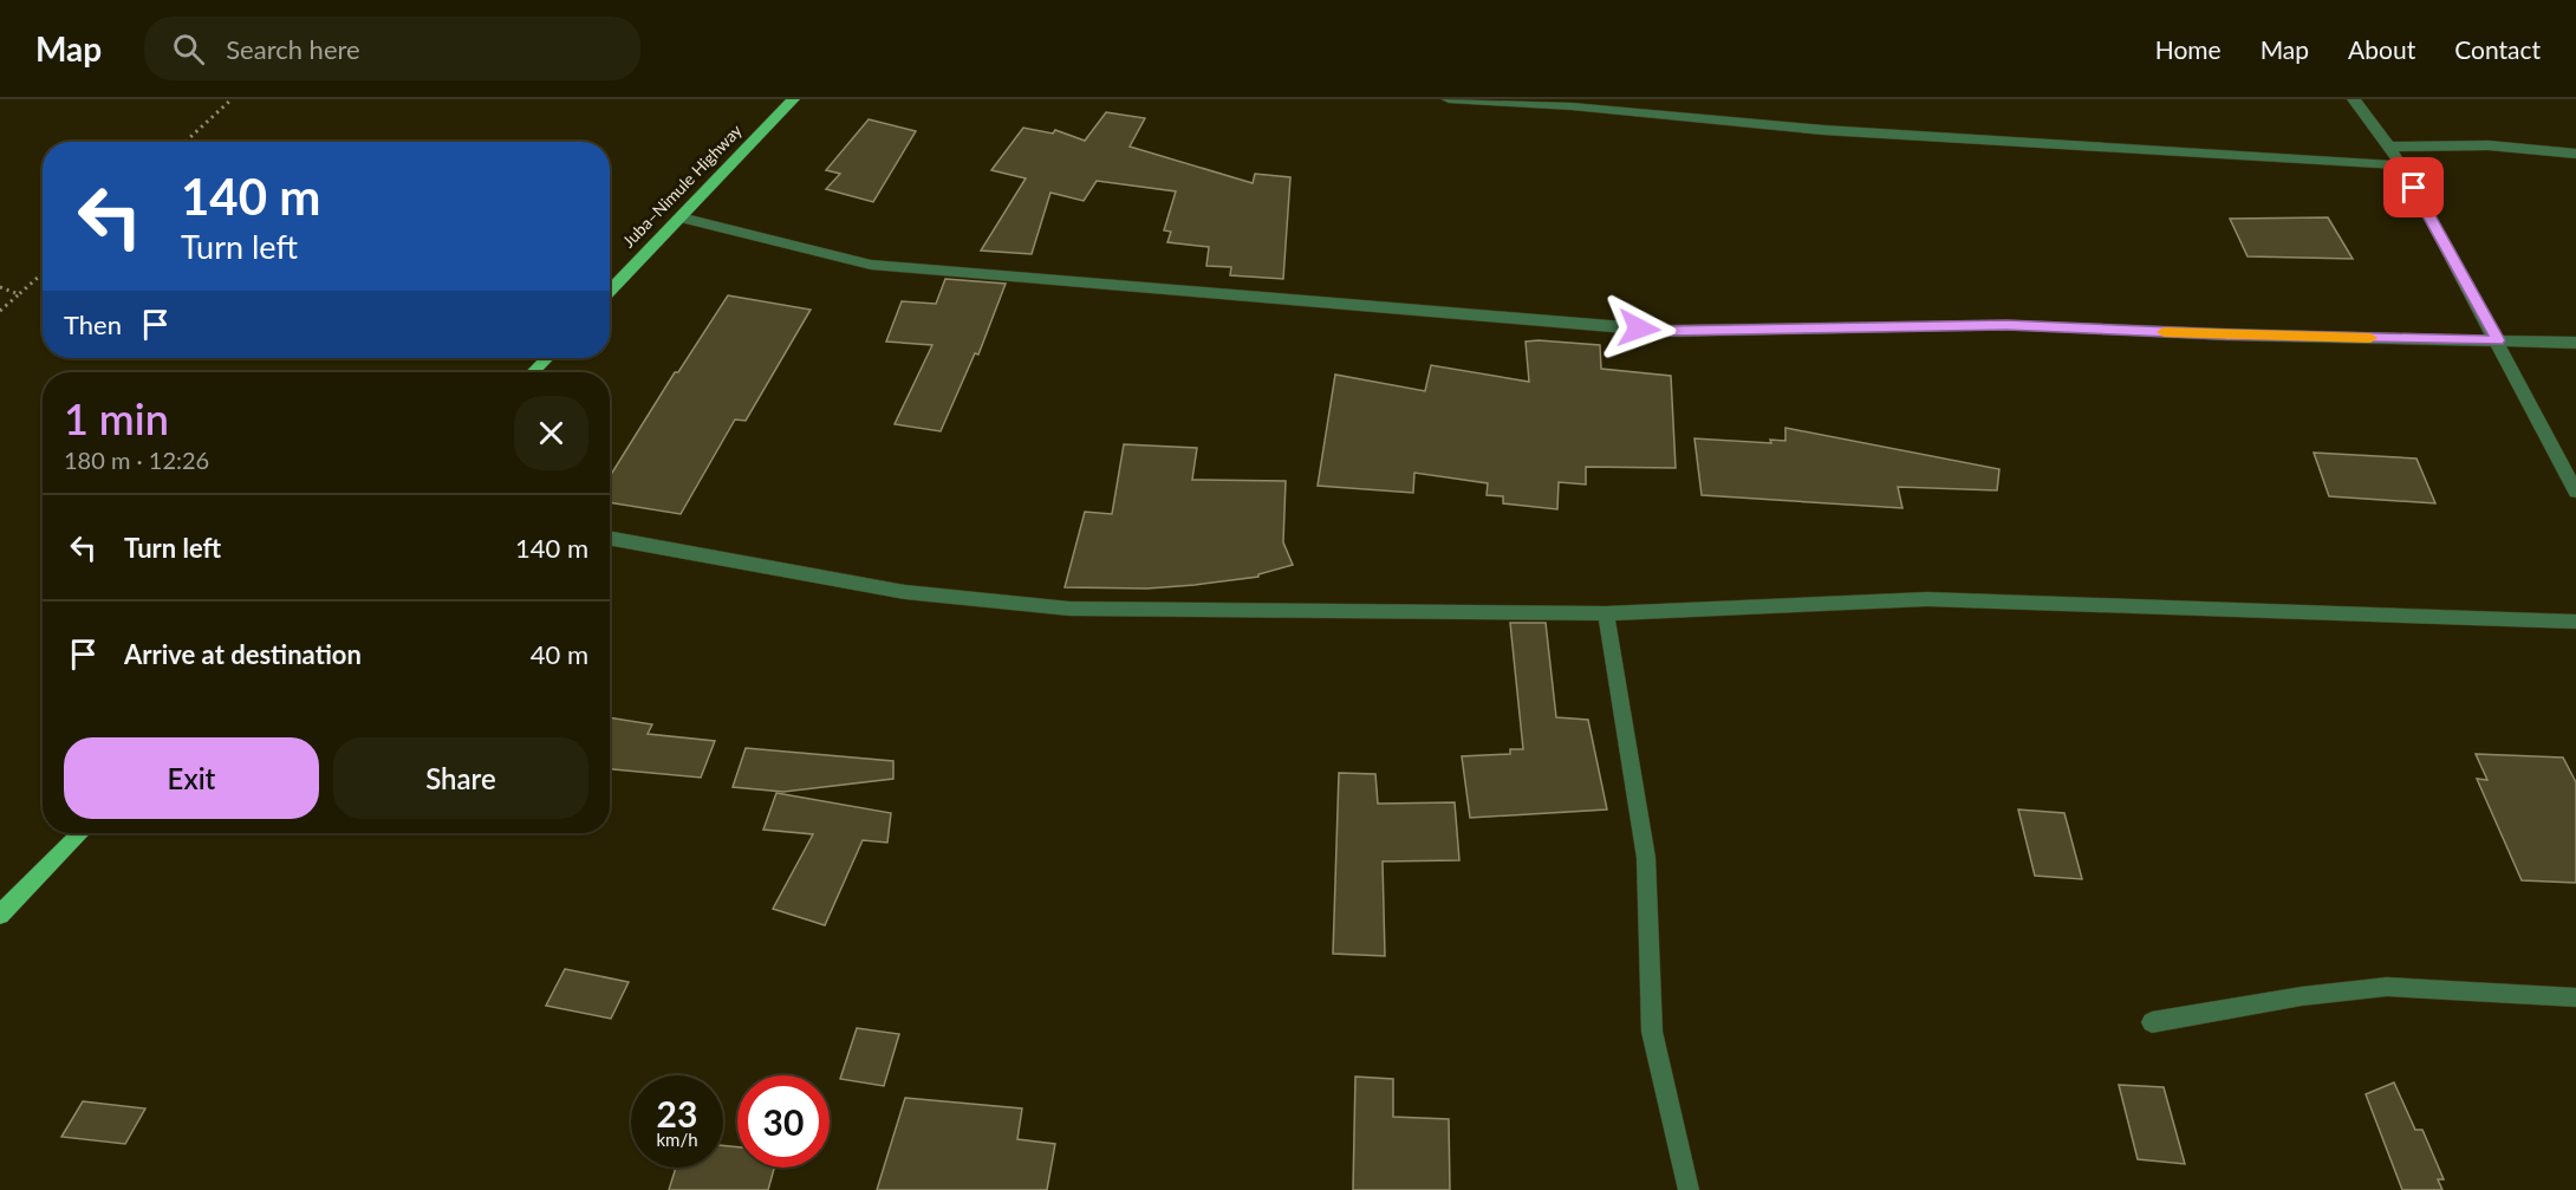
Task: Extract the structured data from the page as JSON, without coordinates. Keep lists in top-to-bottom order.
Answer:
{
  "streets": {
    "main road": ["Juba–Nimule Highway"]
  },
  "page": {
    "header": "Map",
    "search": "Search here",
    "nav": [
      "Home",
      "Map",
      "About",
      "Contact"
    ],
    "turn": ["140 m", "Turn left"],
    "then": "Then",
    "heading": ["1 min", "180 m · 12:26"],
    "list": [
      {
        "name": "Turn left",
        "value": "140 m"
      },
      {
        "name": "Arrive at destination",
        "value": "40 m"
      }
    ],
    "buttons": ["Exit", "Share"],
    "speed": "23 km/h",
    "limit": "30"
  }
}
